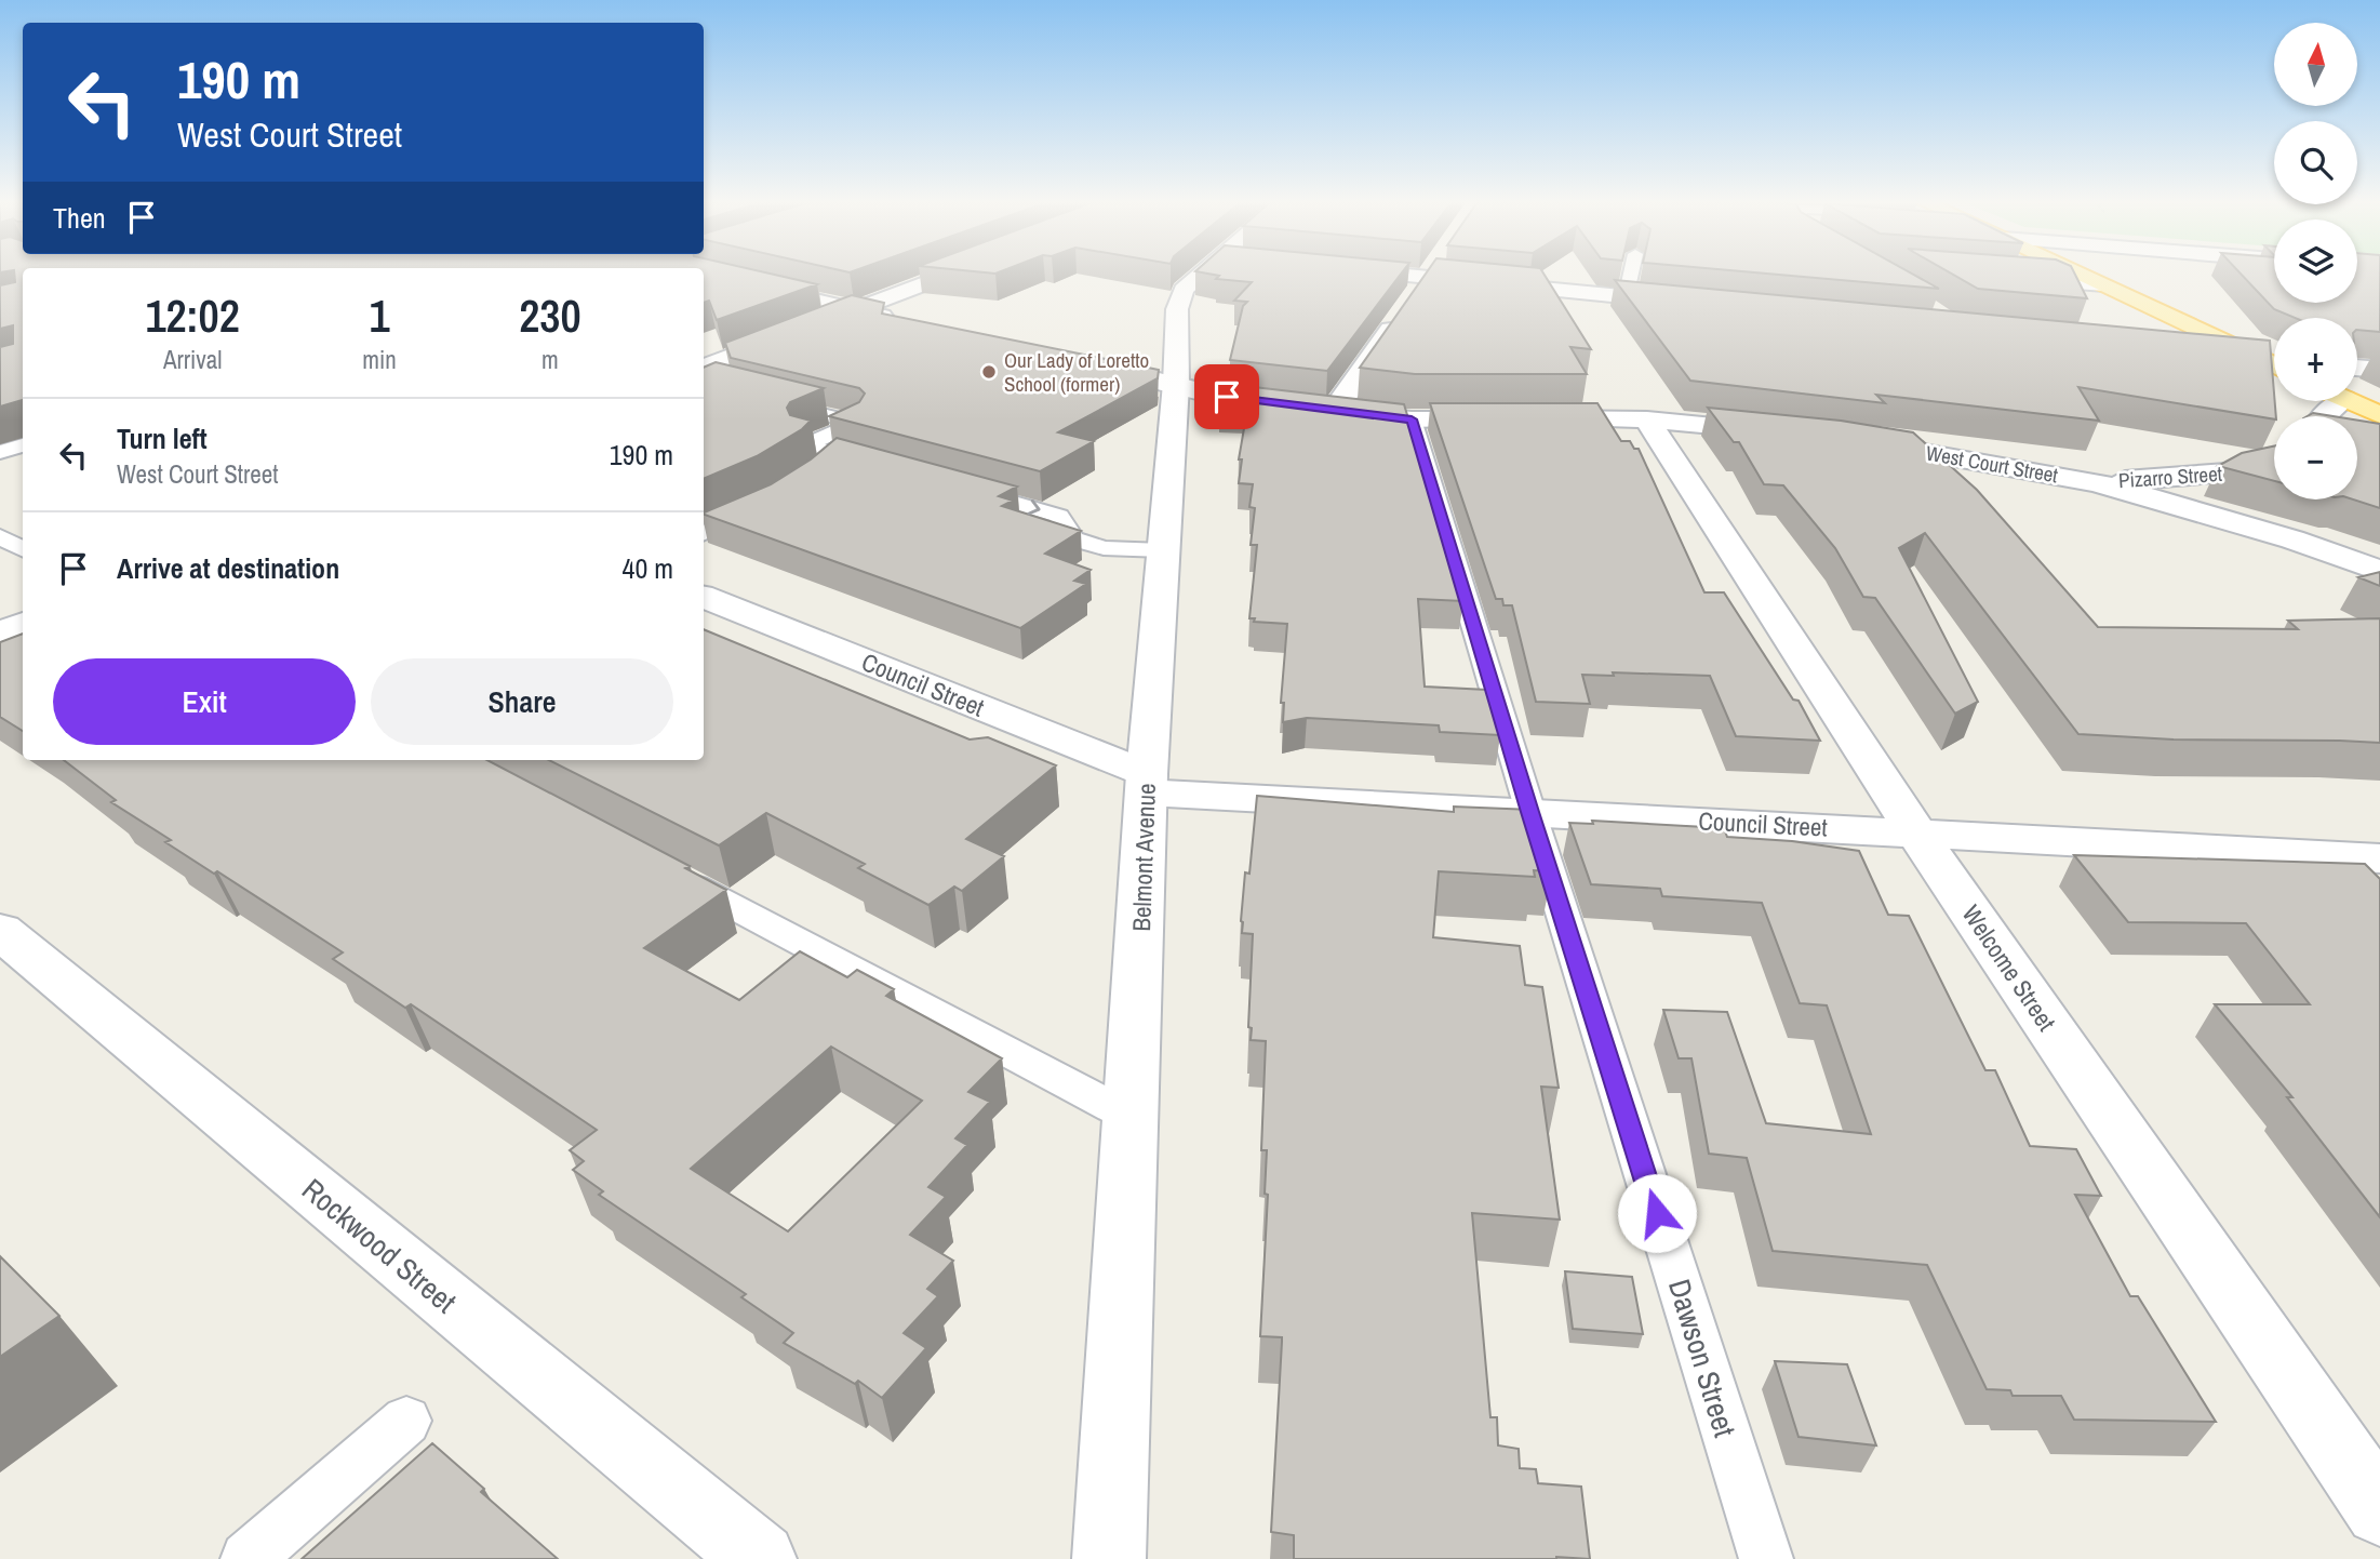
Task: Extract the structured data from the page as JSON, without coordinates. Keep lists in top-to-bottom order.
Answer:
{
  "streets": {
    "street": [
      "West Court Street",
      "Pizarro Street",
      "Council Street",
      "Belmont Avenue",
      "Welcome Street",
      "Rockwood Street"
    ],
    "lane": ["Dawson Street"]
  },
  "crossings": [
    ["West Court Street", "Pizarro Street"],
    ["Council Street", "Belmont Avenue"],
    ["Council Street", "Welcome Street"],
    ["Council Street", "Dawson Street"]
  ],
  "places": ["Our Lady of Loretto School (former)"],
  "north": "top",
  "page": {
    "map_buttons": ["+", "−"],
    "turn": ["190 m", "West Court Street"],
    "then": "Then",
    "eta": [
      "12:02",
      "Arrival",
      "1",
      "min",
      "230",
      "m"
    ],
    "list": [
      {
        "name": "Turn left",
        "note": "West Court Street",
        "value": "190 m"
      },
      {
        "name": "Arrive at destination",
        "value": "40 m"
      }
    ],
    "buttons": ["Exit", "Share"]
  }
}
